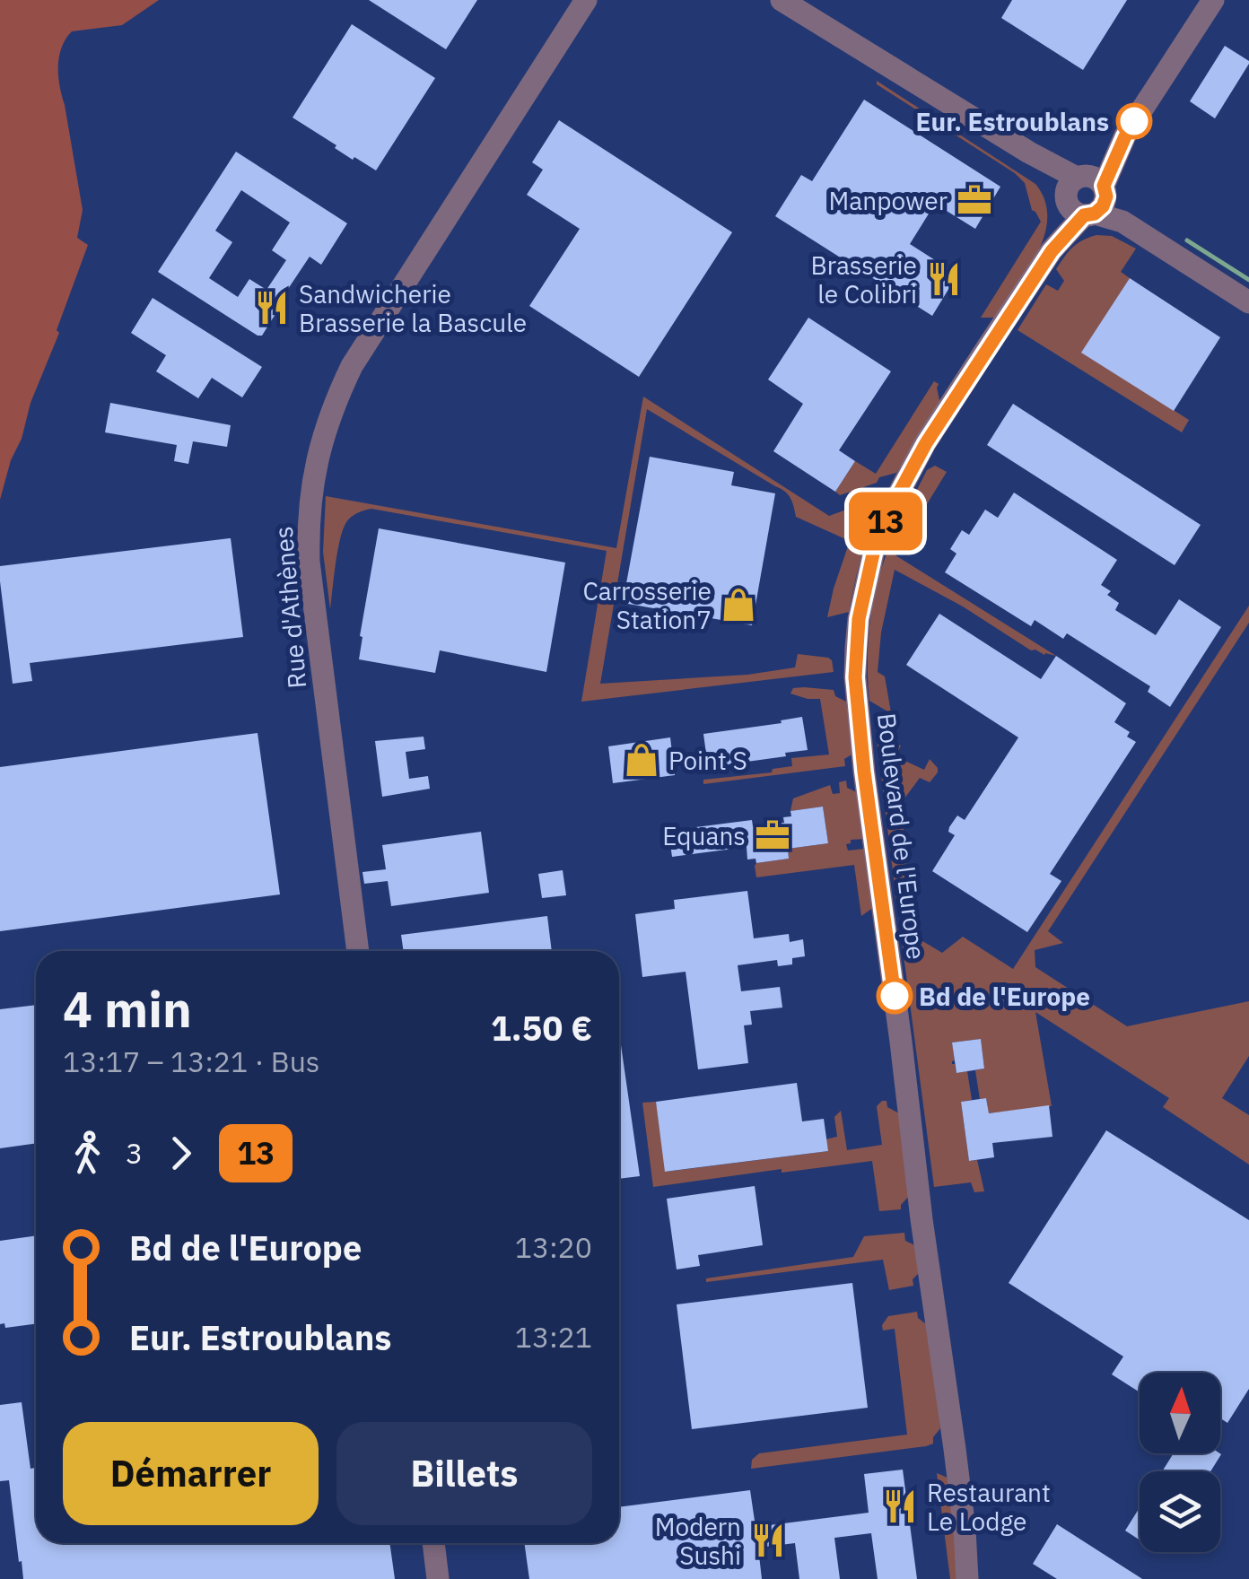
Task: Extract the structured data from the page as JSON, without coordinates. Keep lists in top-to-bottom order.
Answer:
{
  "streets": {
    "street": ["Rue d'Athènes", "Boulevard de l'Europe"]
  },
  "places": {
    "other": ["Eur. Estroublans", "Bd de l'Europe"],
    "office": ["Manpower", "Equans"],
    "restaurant": [
      "Brasserie le Colibri",
      "Sandwicherie Brasserie la Bascule",
      "Restaurant Le Lodge",
      "Modern Sushi"
    ],
    "shop": ["Carrosserie Station7", "Point S"]
  },
  "lines": ["bus line 13"],
  "north": "top",
  "page": {
    "on_map": "13",
    "heading": ["4 min", "13:17 – 13:21 · Bus", "1.50 €"],
    "legs": ["3", "13"],
    "list": [
      {
        "name": "Bd de l'Europe",
        "value": "13:20"
      },
      {
        "name": "Eur. Estroublans",
        "value": "13:21"
      }
    ],
    "buttons": ["Démarrer", "Billets"]
  }
}
